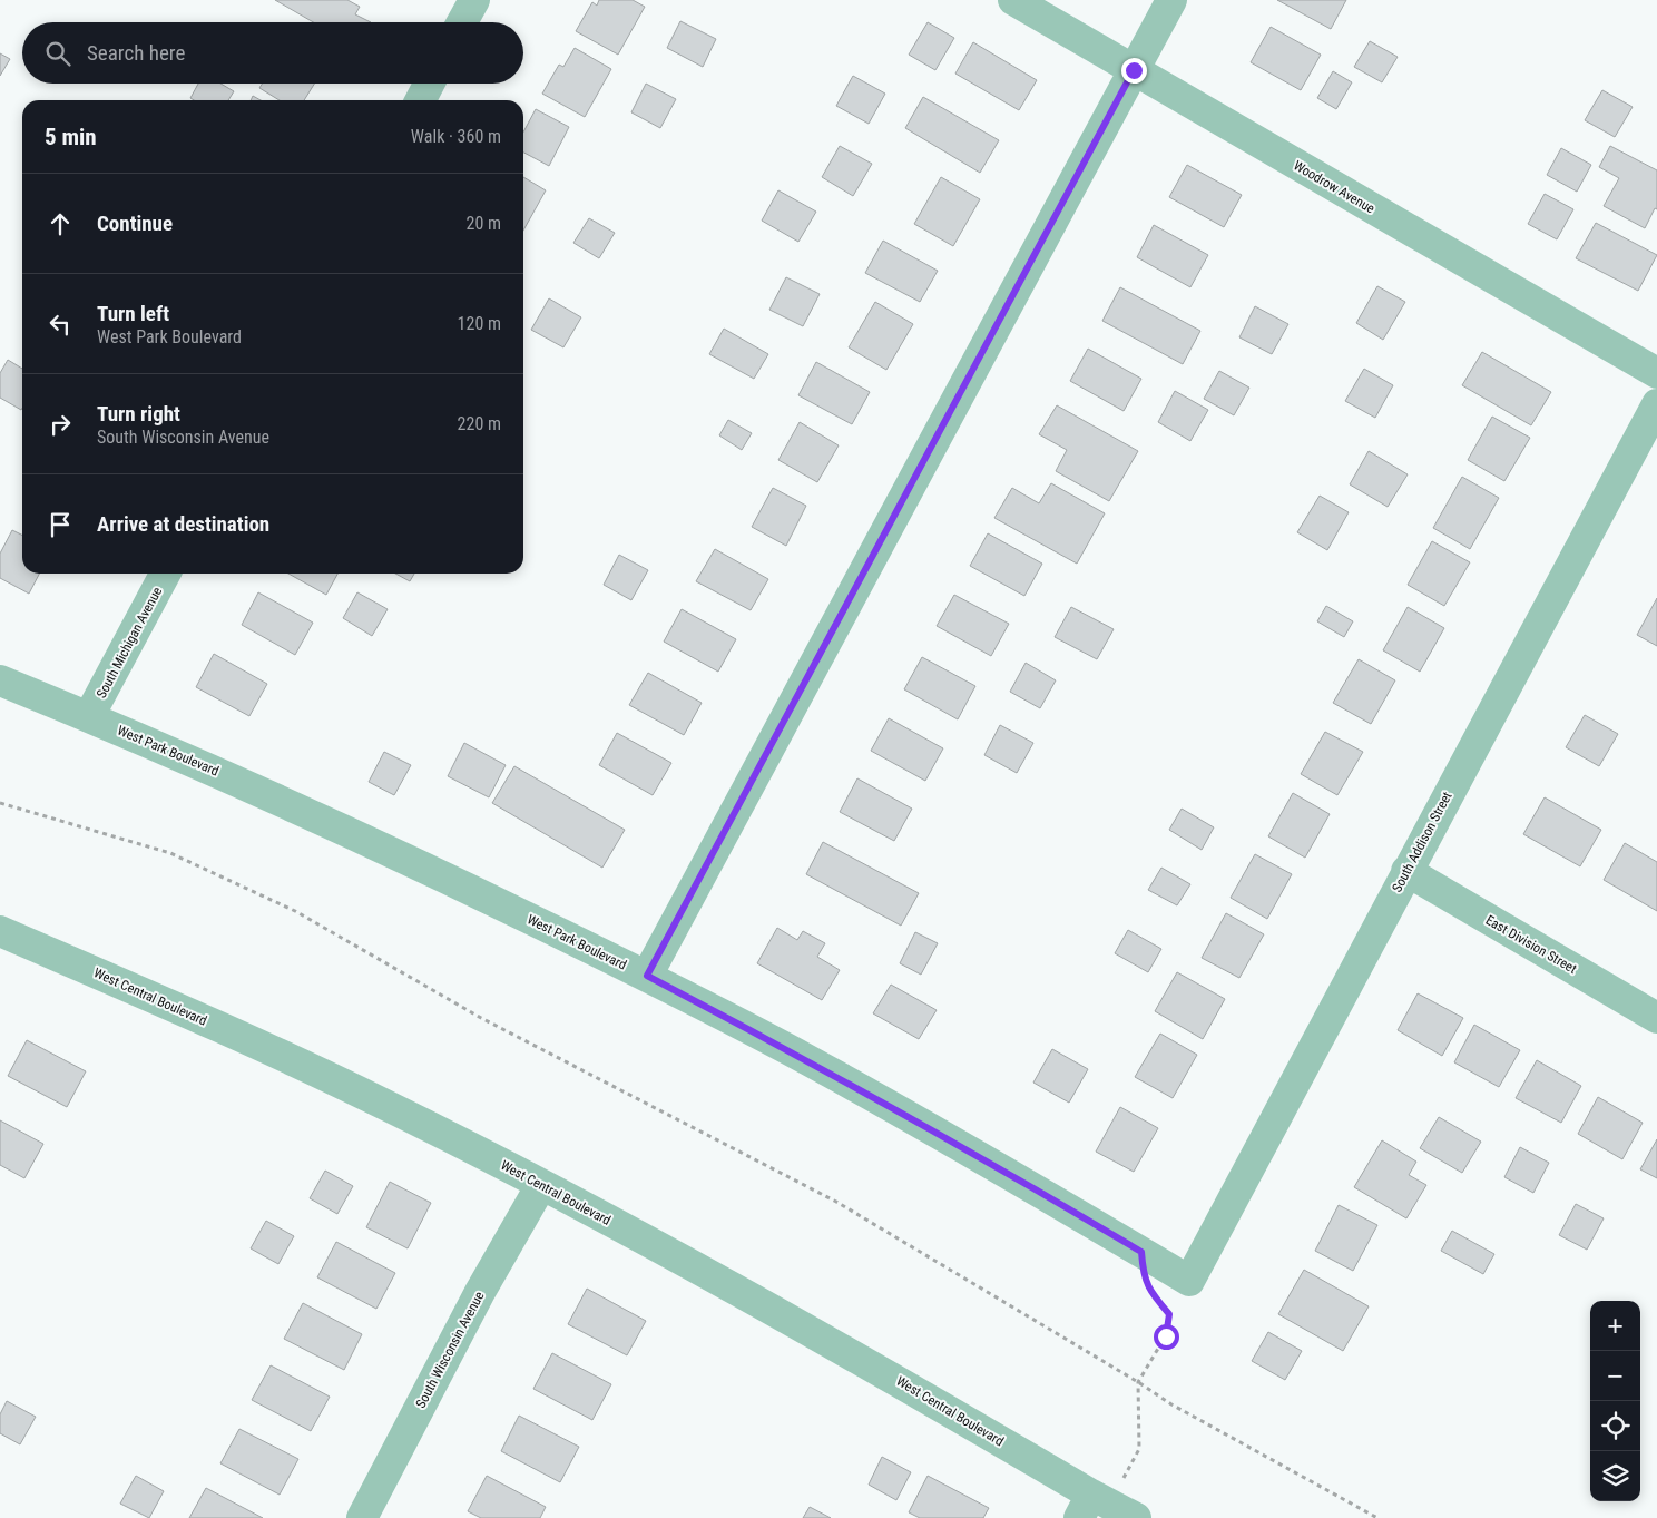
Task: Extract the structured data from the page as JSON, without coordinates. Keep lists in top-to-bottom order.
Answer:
{
  "streets": {
    "street": [
      "Woodrow Avenue",
      "South Michigan Avenue",
      "West Park Boulevard",
      "South Addison Street",
      "East Division Street",
      "West Central Boulevard",
      "South Wisconsin Avenue"
    ]
  },
  "crossings": [
    ["South Michigan Avenue", "West Park Boulevard"],
    ["West Park Boulevard", "South Addison Street"],
    ["South Addison Street", "East Division Street"],
    ["West Central Boulevard", "South Wisconsin Avenue"]
  ],
  "page": {
    "search": "Search here",
    "heading": ["5 min", "Walk · 360 m"],
    "list": [
      ["Continue", "20 m"],
      ["Turn left", "West Park Boulevard", "120 m"],
      ["Turn right", "South Wisconsin Avenue", "220 m"],
      "Arrive at destination"
    ],
    "map_buttons": ["+", "−"]
  }
}
